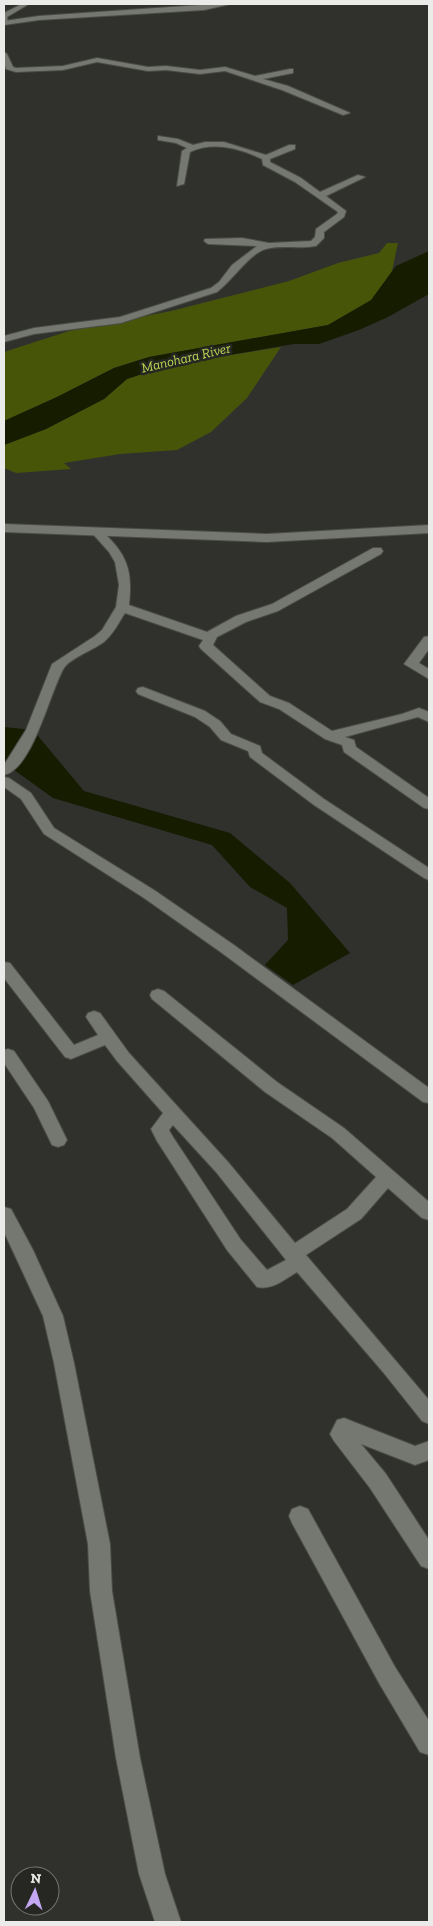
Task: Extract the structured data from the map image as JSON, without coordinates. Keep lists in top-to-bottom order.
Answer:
{
  "water": ["Manohara River"],
  "north": "top"
}
